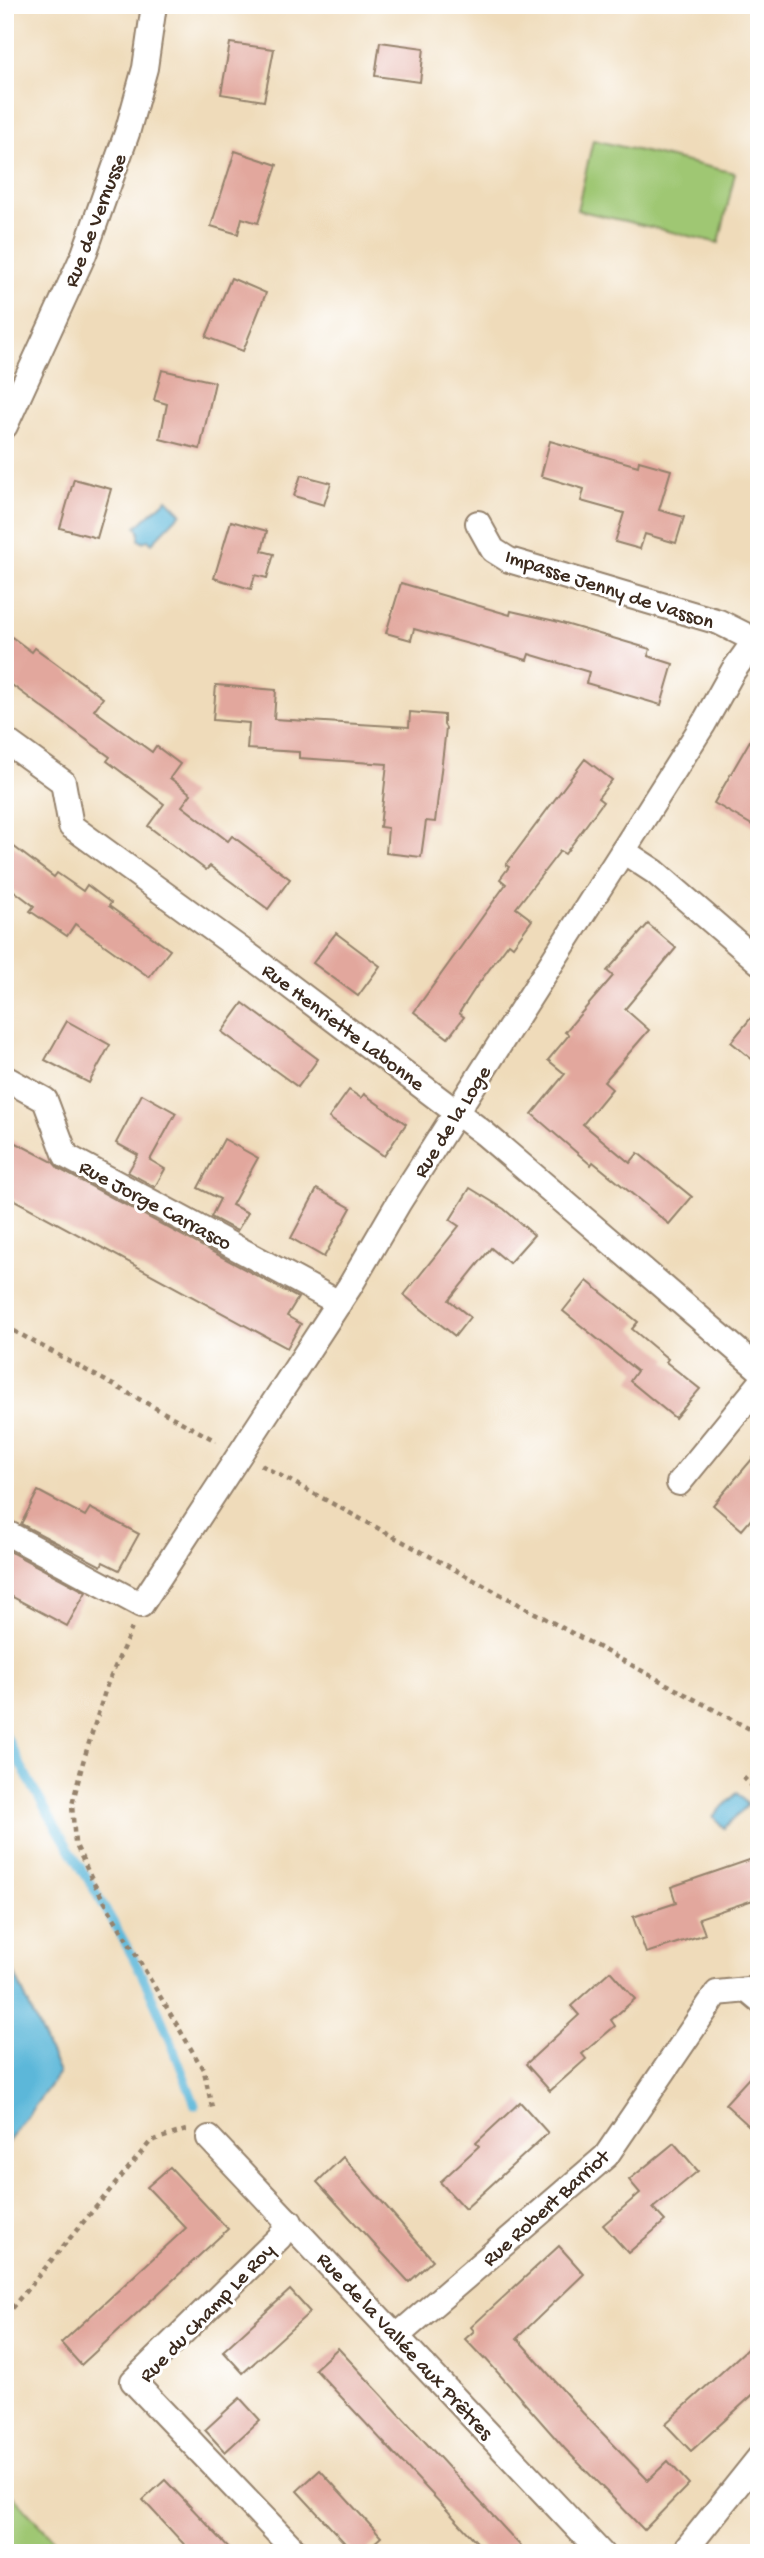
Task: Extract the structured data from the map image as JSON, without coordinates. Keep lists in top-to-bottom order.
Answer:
{
  "streets": {
    "street": [
      "Rue de Vernusse",
      "Impasse Jenny de Vasson",
      "Rue Henriette Labonne",
      "Rue de la Loge",
      "Rue Jorge Carrasco",
      "Rue Robert Barriot",
      "Rue du Champ Le Roy",
      "Rue de la Vallée aux Prêtres"
    ]
  },
  "crossings": [
    ["Impasse Jenny de Vasson", "Rue de la Loge"],
    ["Rue Henriette Labonne", "Rue de la Loge"],
    ["Rue de la Loge", "Rue Jorge Carrasco"],
    ["Rue Robert Barriot", "Rue de la Vallée aux Prêtres"],
    ["Rue du Champ Le Roy", "Rue de la Vallée aux Prêtres"]
  ]
}
